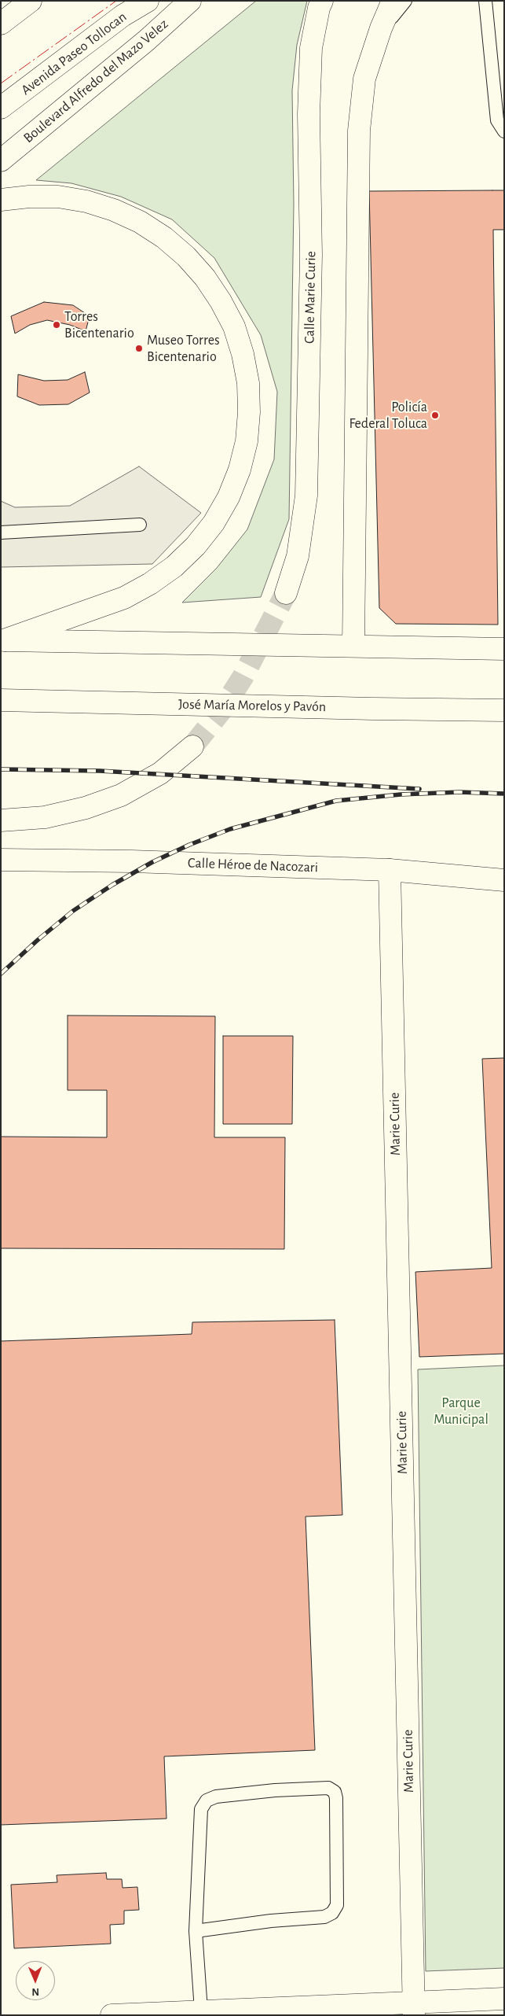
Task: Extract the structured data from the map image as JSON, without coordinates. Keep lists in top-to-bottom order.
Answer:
{
  "streets": {
    "main road": [
      "Avenida Paseo Tollocan",
      "Boulevard Alfredo del Mazo Velez",
      "Calle Marie Curie",
      "José María Morelos y Pavón",
      "Calle Héroe de Nacozari",
      "Marie Curie"
    ]
  },
  "crossings": [
    ["Calle Héroe de Nacozari", "Marie Curie"]
  ],
  "parks": ["Parque Municipal"],
  "places": ["Torres Bicentenario", "Museo Torres Bicentenario", "Policía Federal Toluca"],
  "north": "bottom"
}
